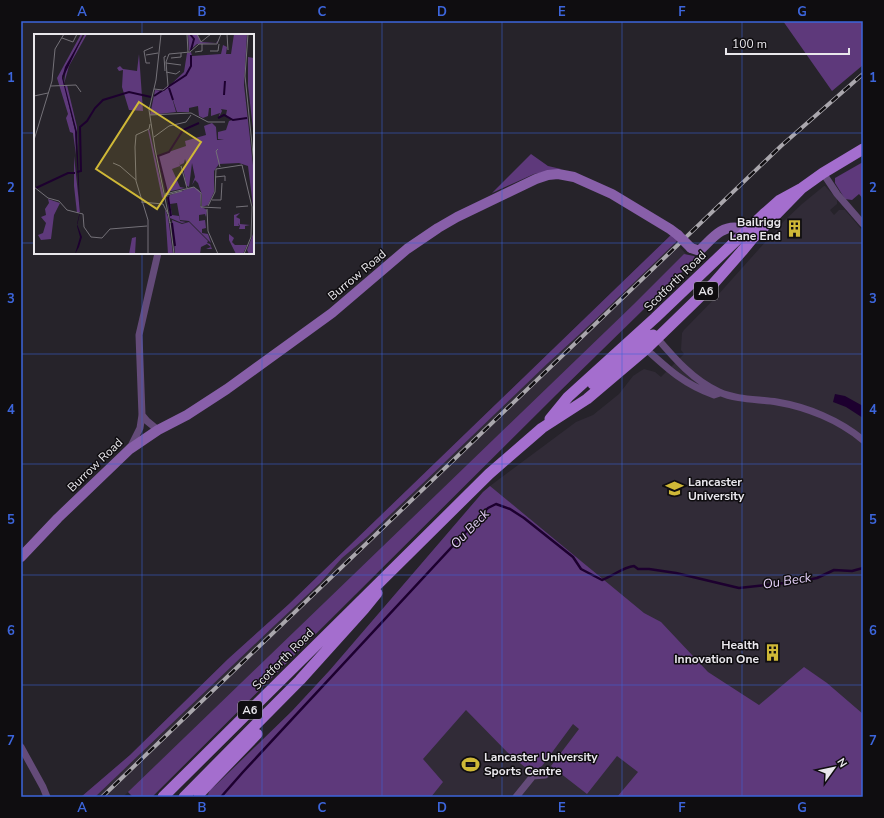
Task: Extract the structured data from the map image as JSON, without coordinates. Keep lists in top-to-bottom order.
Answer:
{
  "streets": {
    "main road": ["Scotforth Road", "A6"],
    "street": ["Burrow Road"]
  },
  "crossings": [
    ["Burrow Road", "Scotforth Road"]
  ],
  "water": ["Ou Beck"],
  "places": {
    "building": ["Bailrigg Lane End", "Health Innovation One"],
    "school or university": ["Lancaster University"],
    "sports": ["Lancaster University Sports Centre"]
  },
  "scale_bar": "100 m",
  "north": "top right",
  "grid": {
    "columns": [
      "A",
      "B",
      "C",
      "D",
      "E",
      "F",
      "G"
    ],
    "rows": [
      "1",
      "2",
      "3",
      "4",
      "5",
      "6",
      "7"
    ]
  }
}
